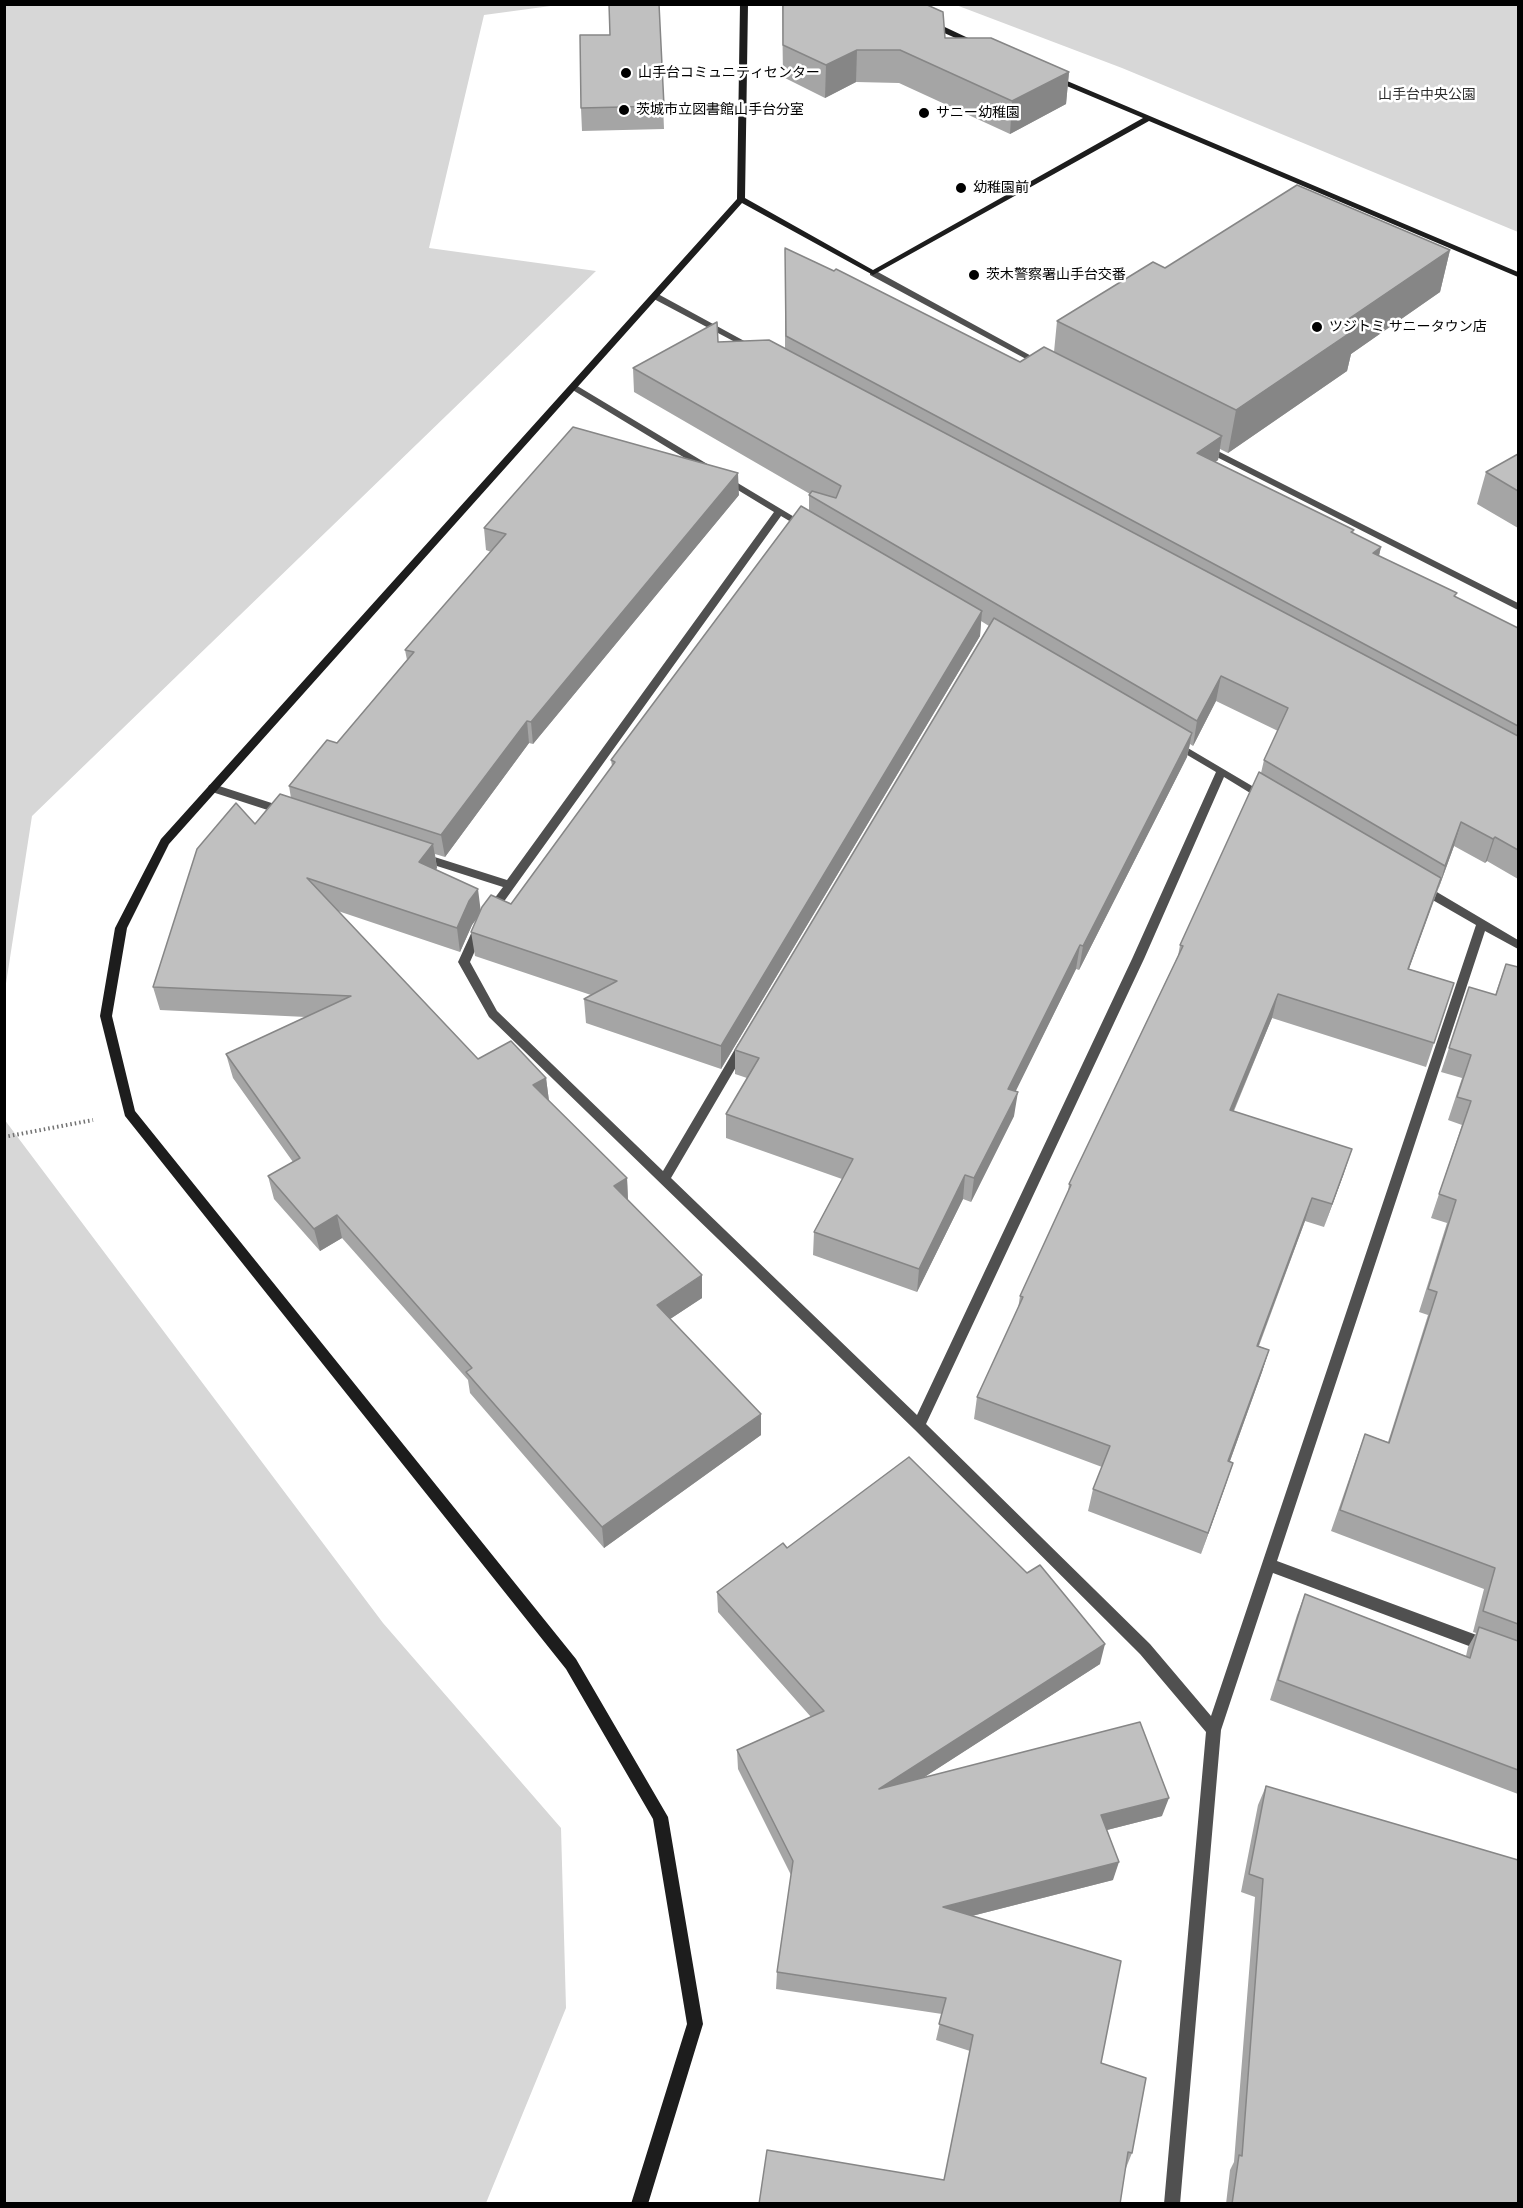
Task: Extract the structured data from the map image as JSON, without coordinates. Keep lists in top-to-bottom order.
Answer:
{
  "parks": ["山手台中央公園"],
  "places": [
    "山手台コミュニティセンター",
    "茨城市立図書館山手台分室",
    "サニー幼稚園",
    "幼稚園前",
    "茨木警察署山手台交番",
    "ツジトミ サニータウン店"
  ]
}
